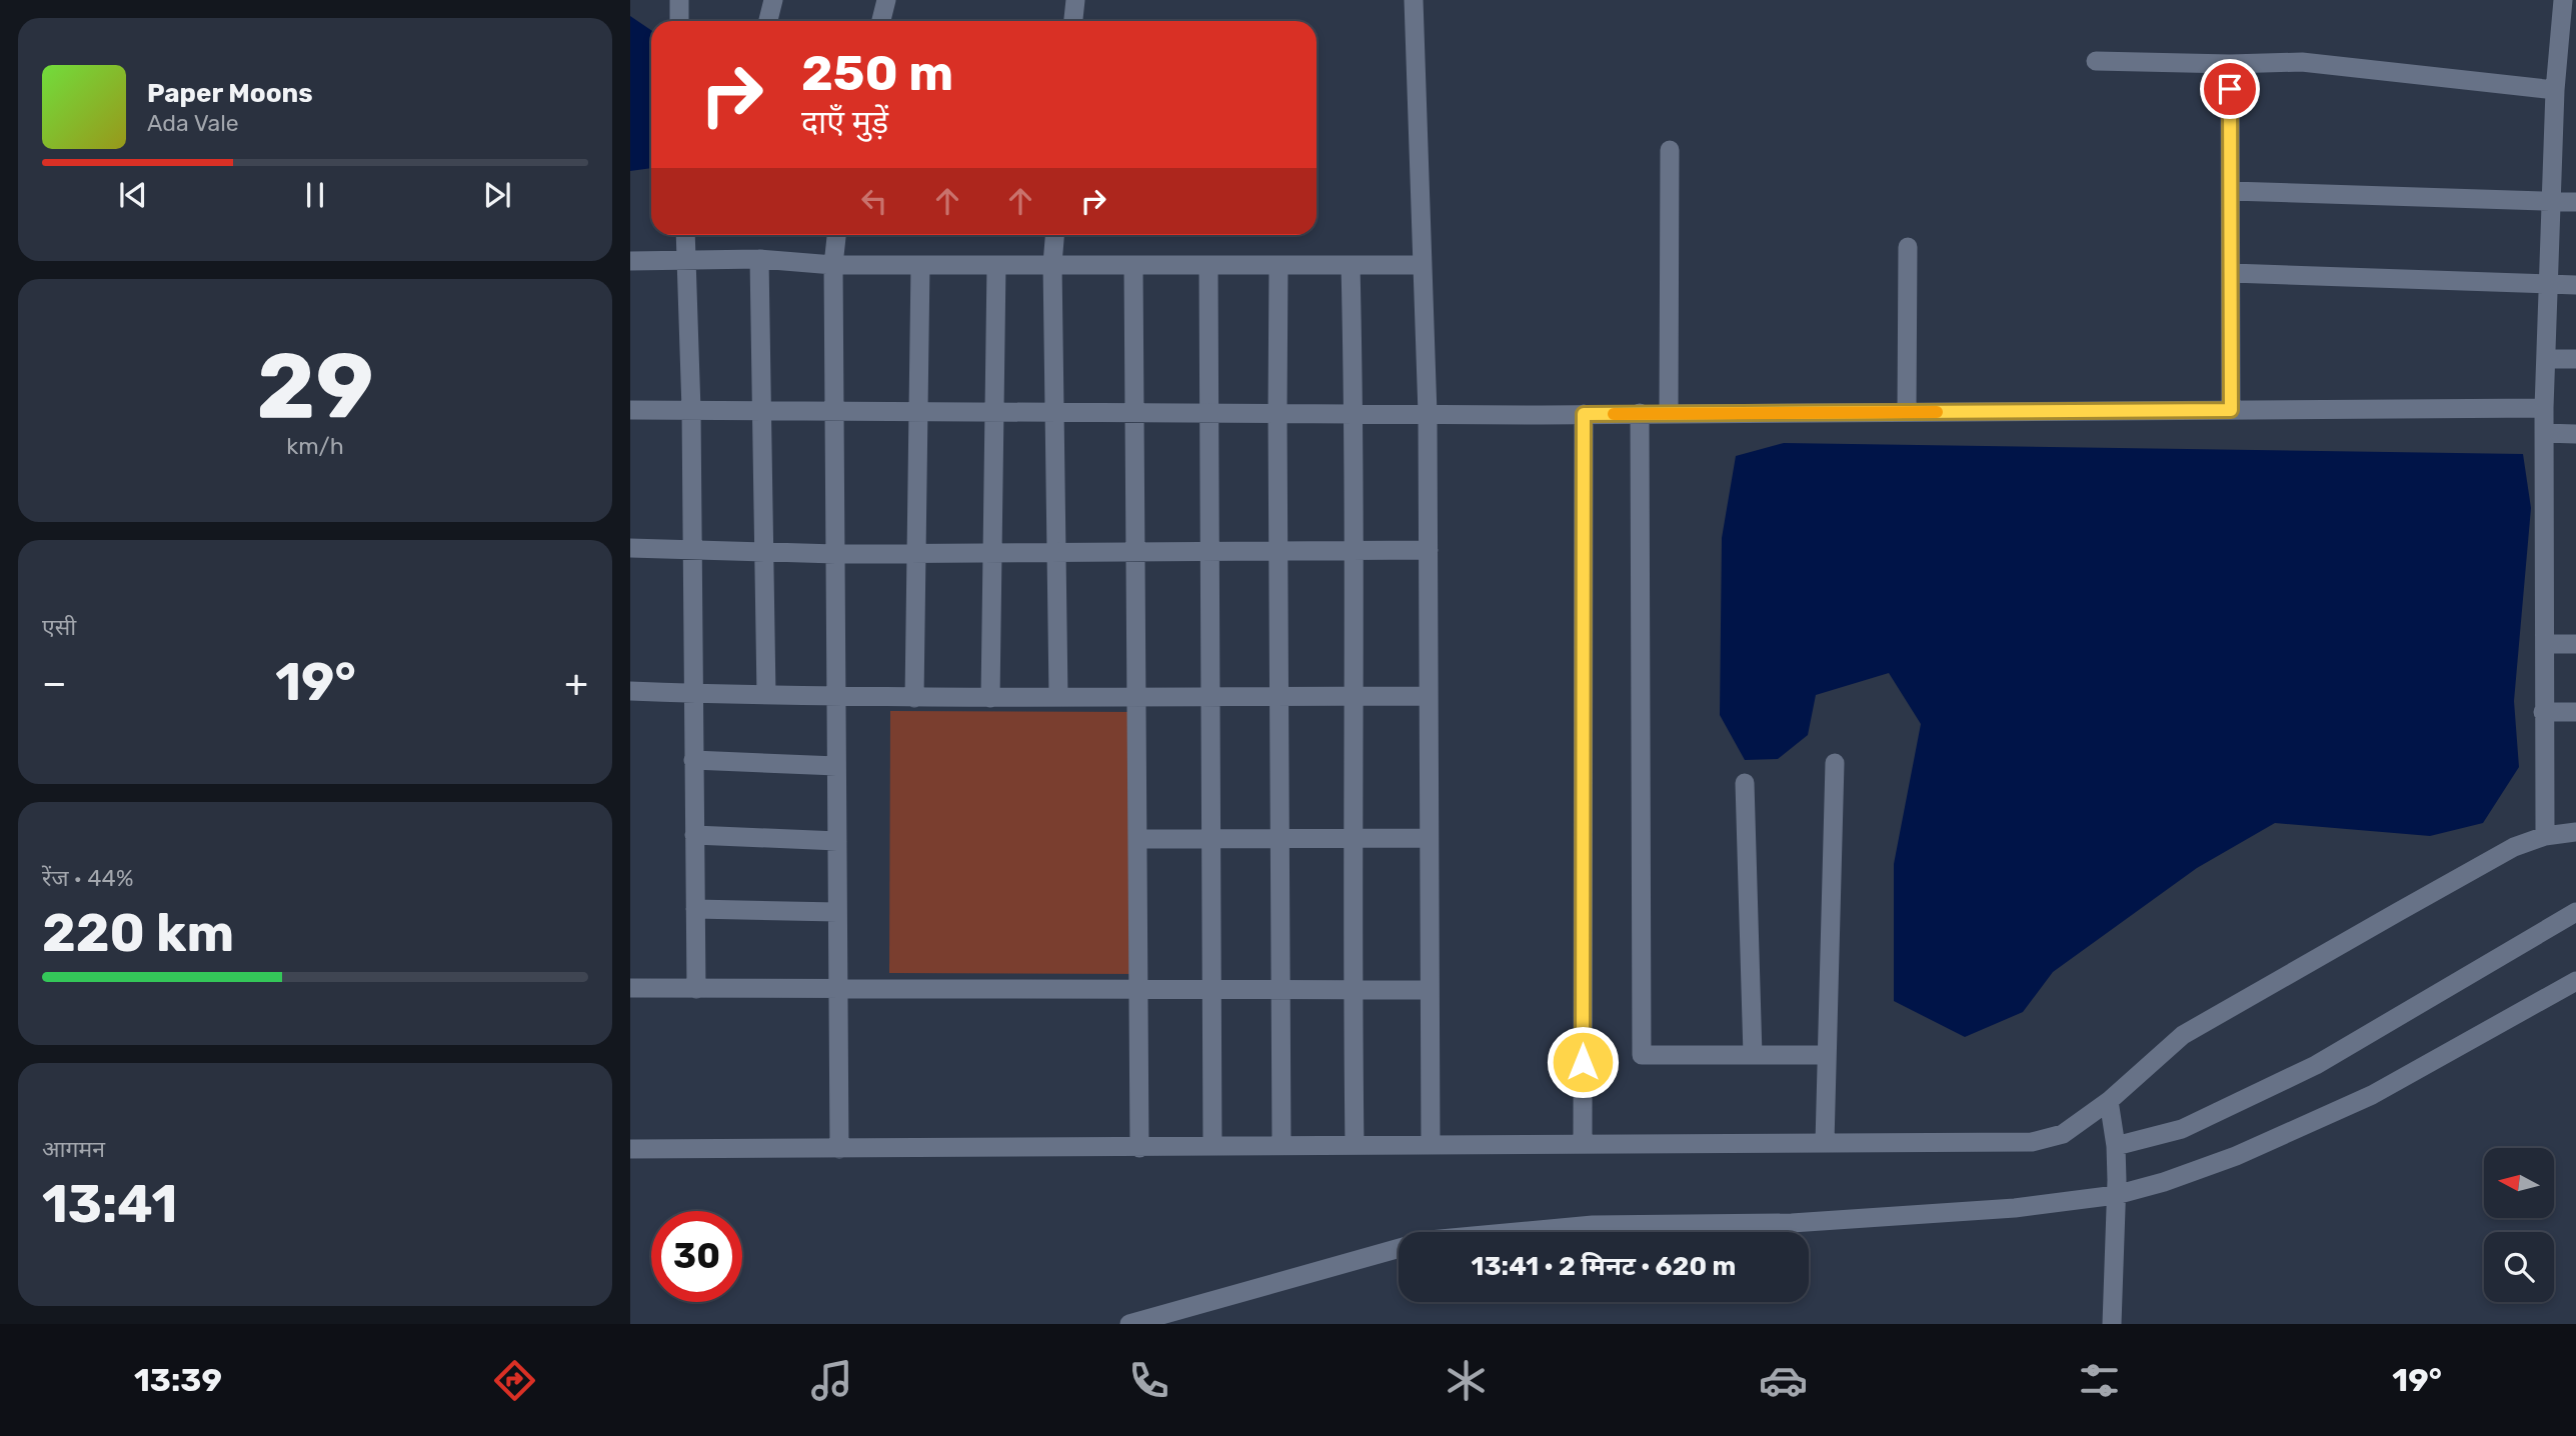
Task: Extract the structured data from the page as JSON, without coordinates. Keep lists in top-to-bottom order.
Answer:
{
  "north": "left",
  "page": {
    "turn": ["250 m", "दाएँ मुड़ें"],
    "song": ["Paper Moons", "Ada Vale"],
    "tile": [
      ["29", "km/h"],
      "एसी",
      ["रेंज · 44%", "220 km"],
      ["आगमन", "13:41"]
    ],
    "heat": ["−", "19°", "+"],
    "limit": "30",
    "trip": "13:41 · 2 मिनट · 620 m",
    "tabs": ["13:39", "19°"]
  }
}
